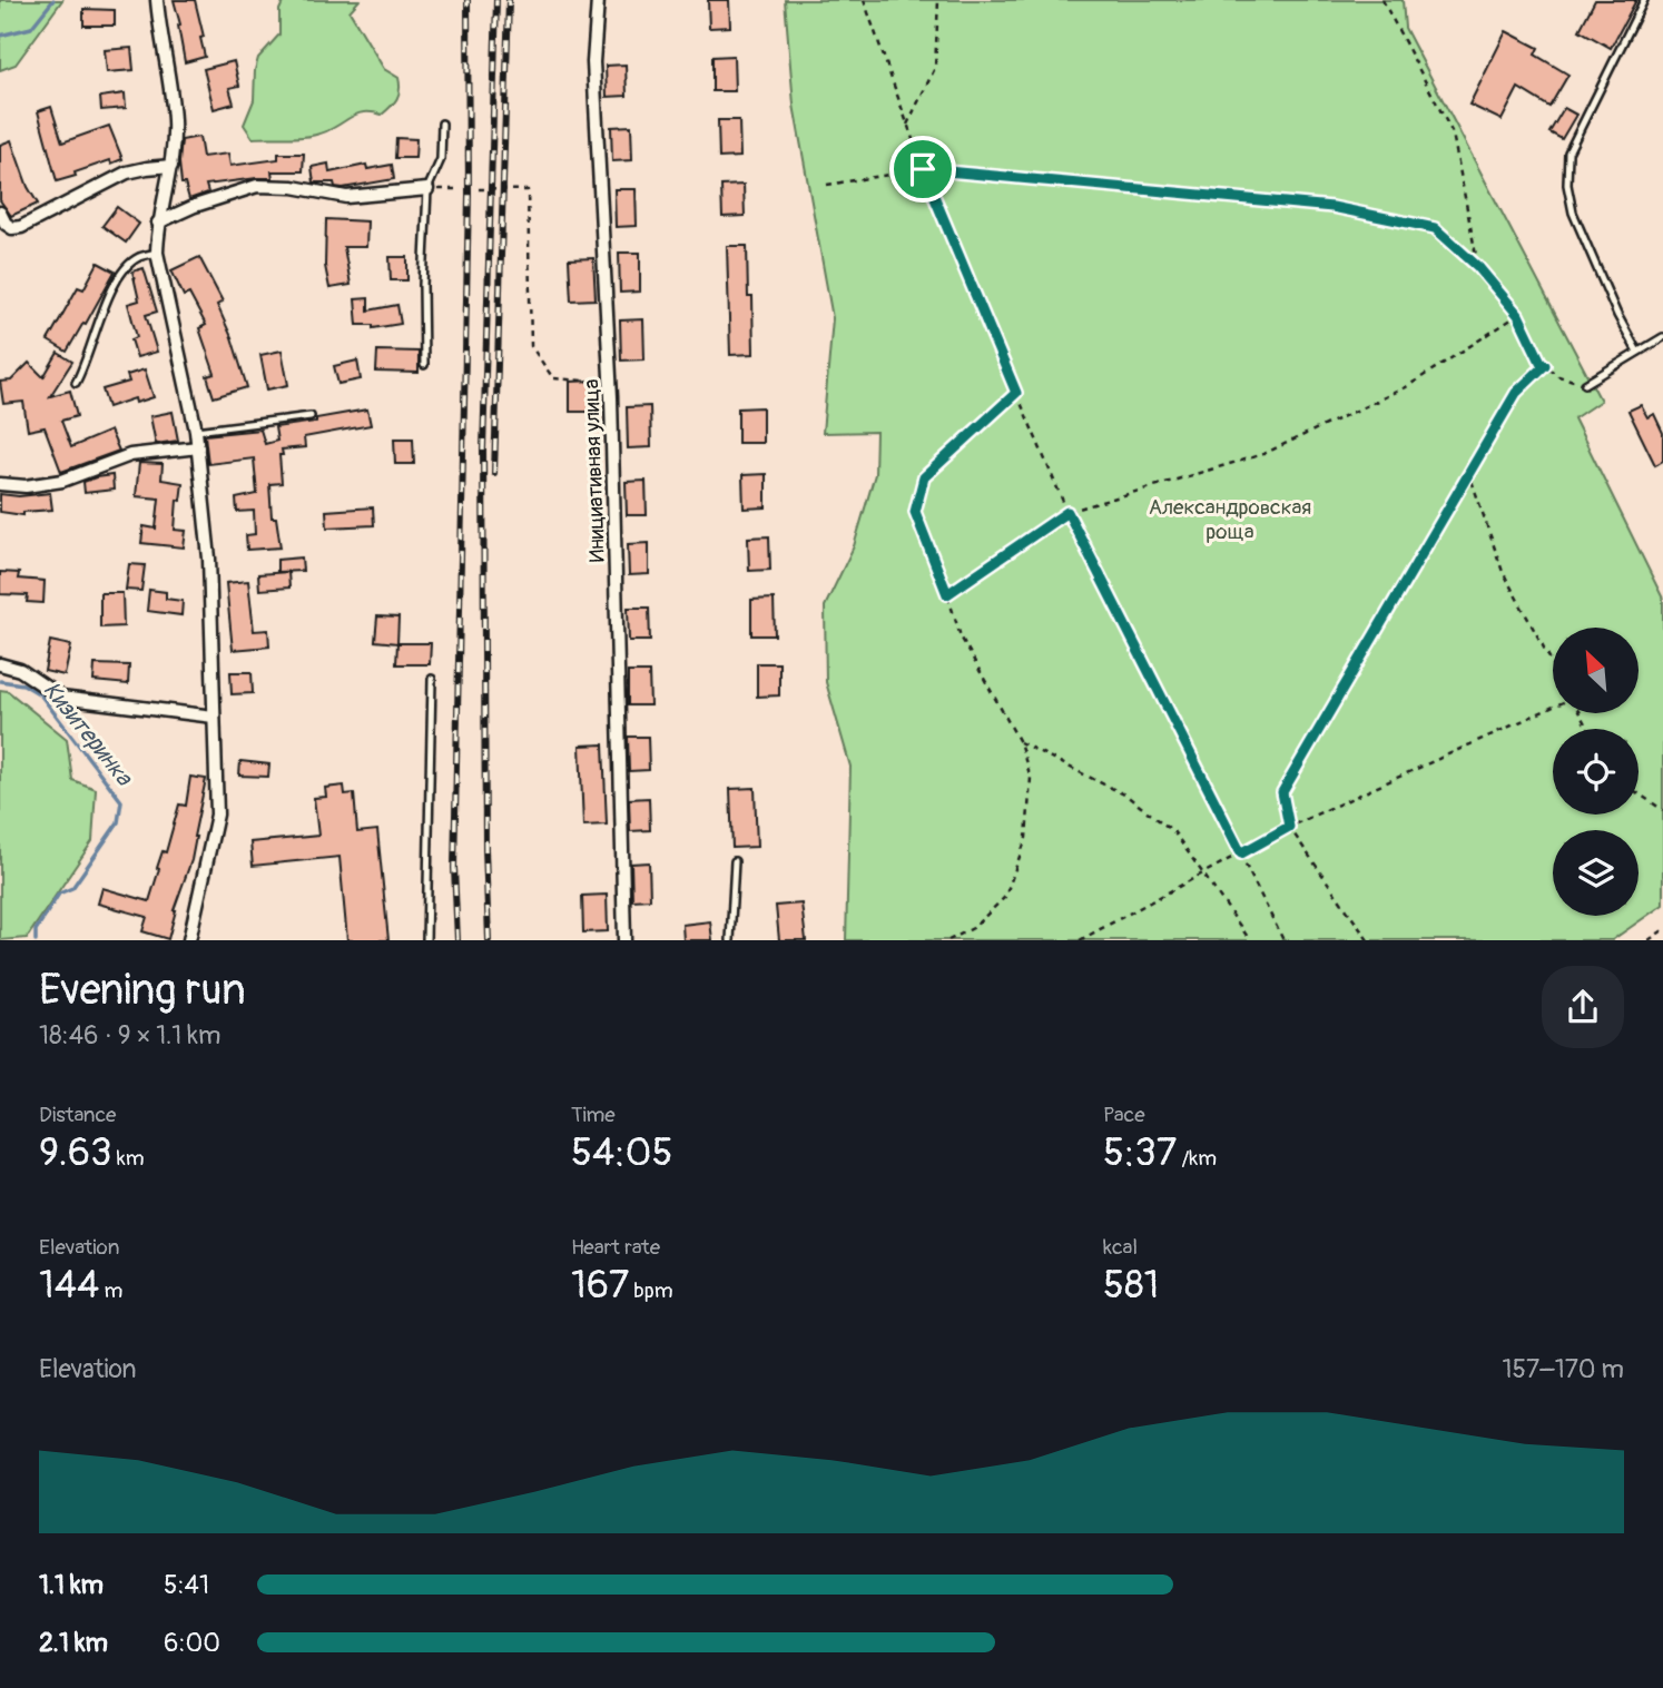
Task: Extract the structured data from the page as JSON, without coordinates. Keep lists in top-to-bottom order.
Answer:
{
  "streets": {
    "street": ["Инициативная улица"]
  },
  "water": ["Кизитеринка"],
  "parks": ["Александровская роща"],
  "north": "top left",
  "page": {
    "heading": ["Evening run", "18:46 · 9 × 1.1 km"],
    "stats": [
      ["Distance", "9.63 km"],
      ["Time", "54:05"],
      ["Pace", "5:37 /km"],
      ["Elevation", "144 m"],
      ["Heart rate", "167 bpm"],
      ["kcal", "581"]
    ],
    "chart": ["Elevation", "157–170 m"],
    "list": [
      {
        "name": "1.1 km",
        "note": "5:41"
      },
      {
        "name": "2.1 km",
        "note": "6:00"
      }
    ]
  }
}
